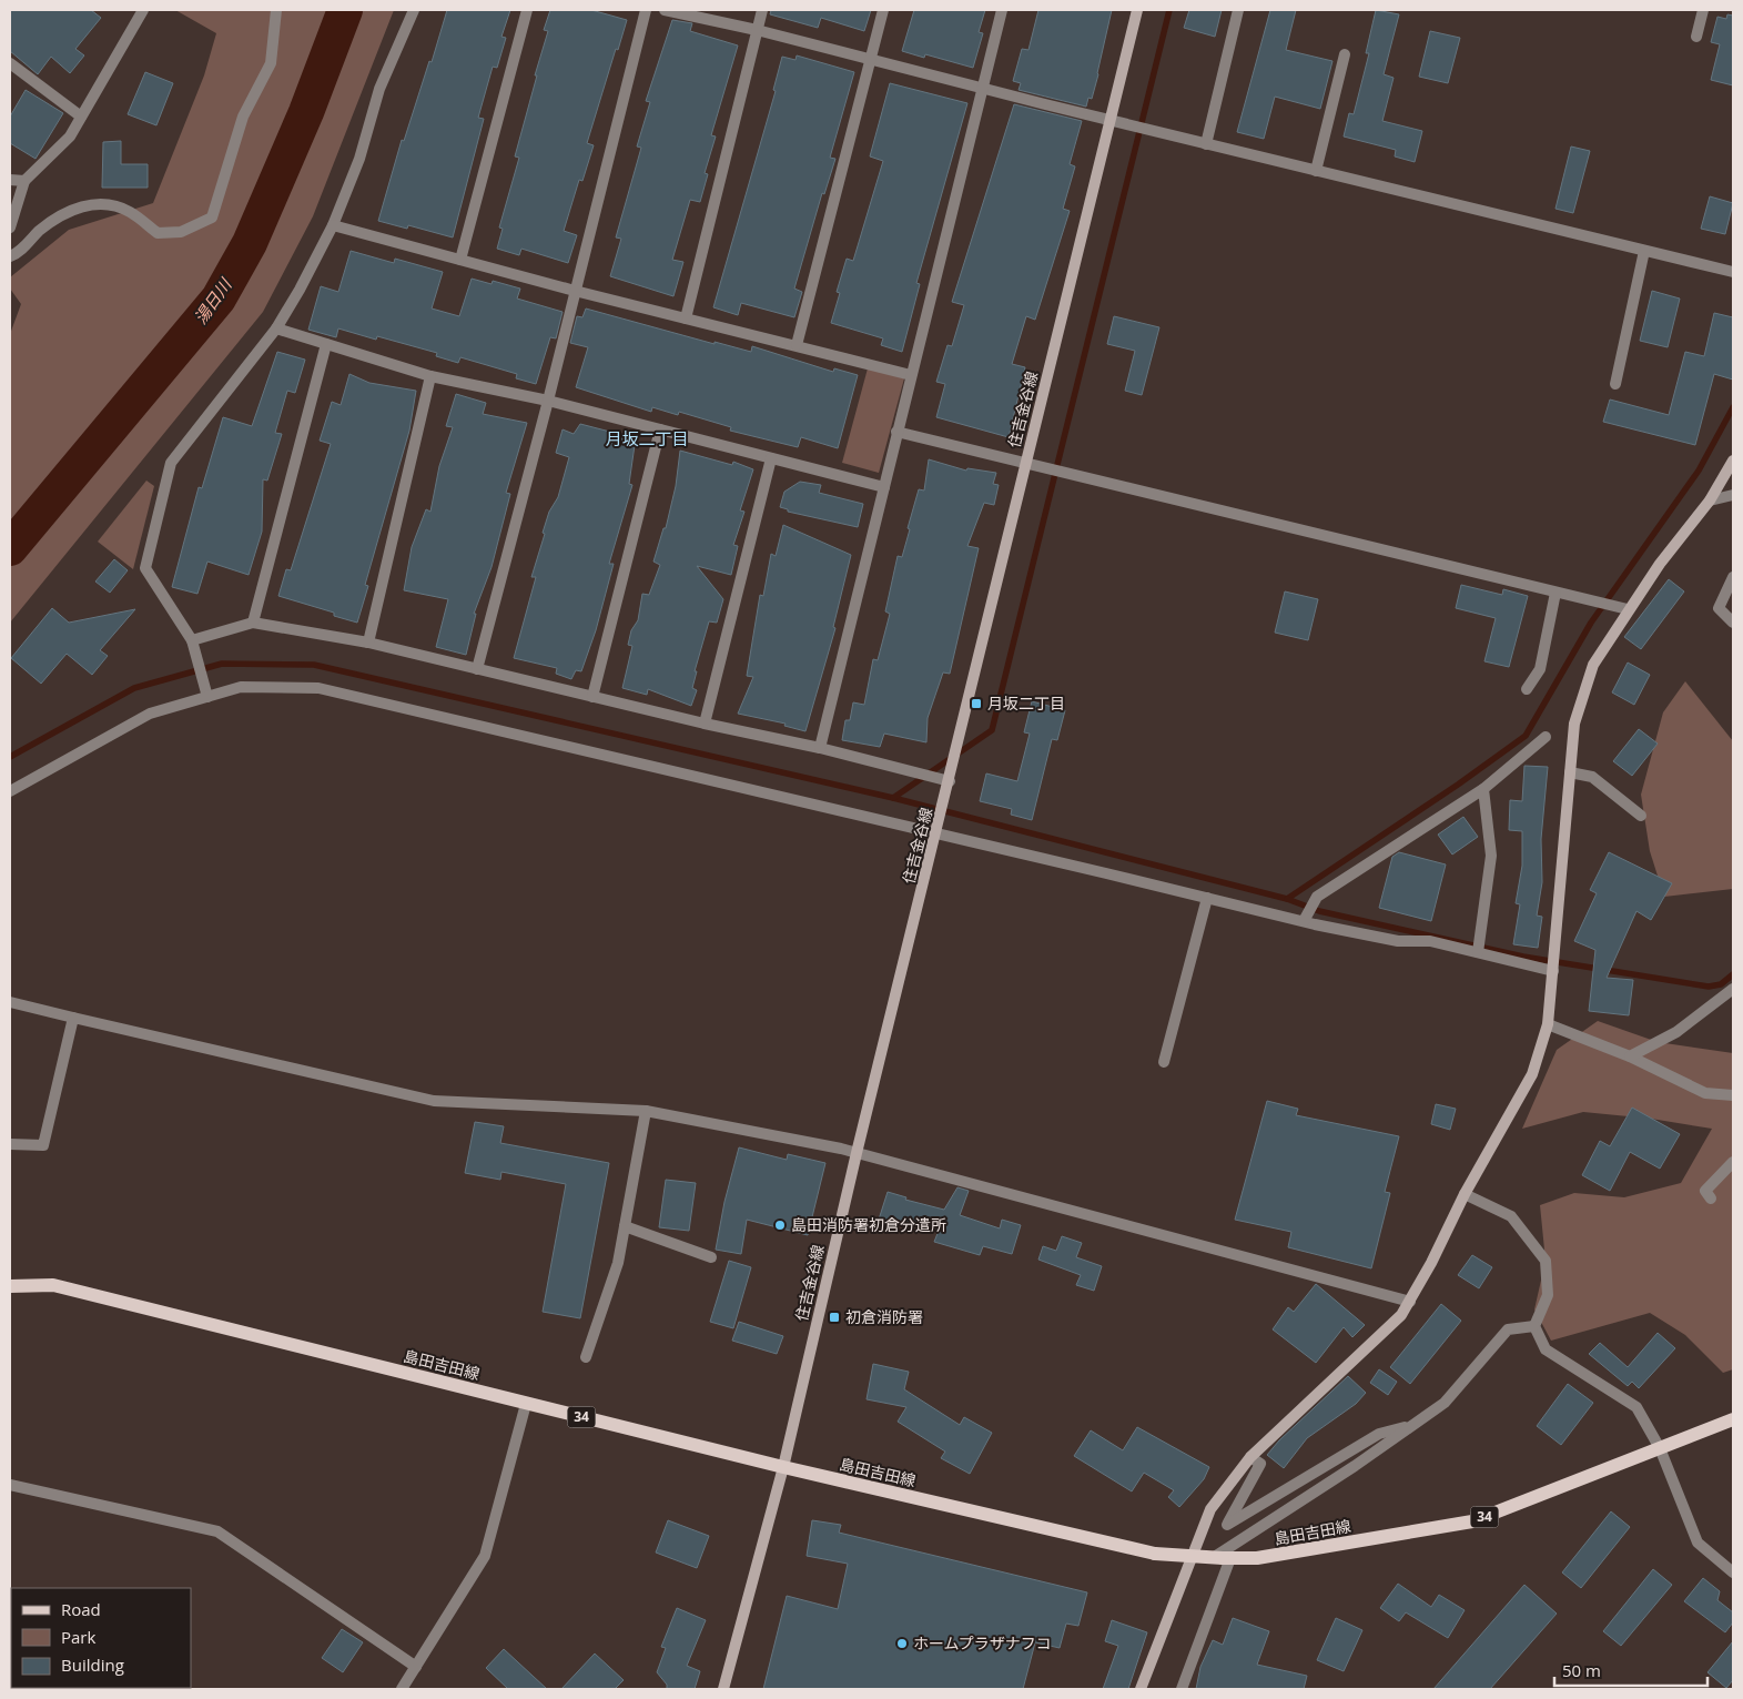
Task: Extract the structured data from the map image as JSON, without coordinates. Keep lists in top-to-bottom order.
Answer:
{
  "streets": {
    "main road": ["住吉金谷線", "島田吉田線", "34"]
  },
  "crossings": [
    ["住吉金谷線", "島田吉田線"]
  ],
  "districts": ["月坂二丁目"],
  "water": ["湯日川"],
  "places": {
    "transit": ["月坂二丁目", "初倉消防署"],
    "other": ["島田消防署初倉分遣所", "ホームプラザナフコ"]
  },
  "legend": ["Road", "Park", "Building"],
  "scale_bar": "50 m"
}
